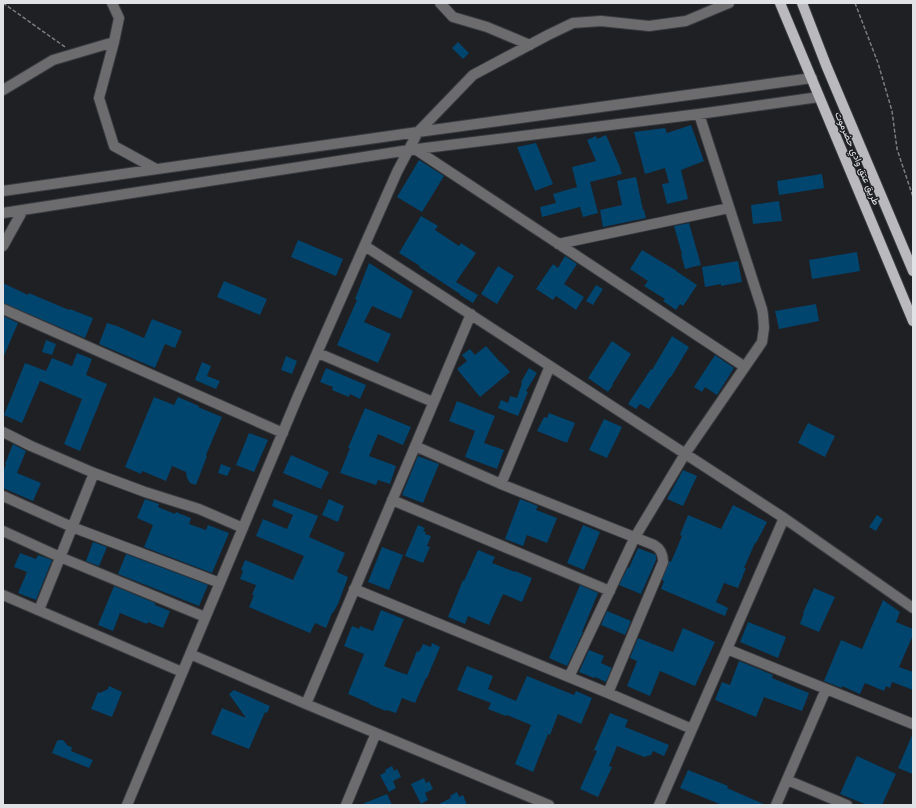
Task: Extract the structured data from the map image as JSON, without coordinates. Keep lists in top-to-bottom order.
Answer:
{
  "streets": {
    "main road": ["طريق عتق وادي حضرموت"]
  }
}
